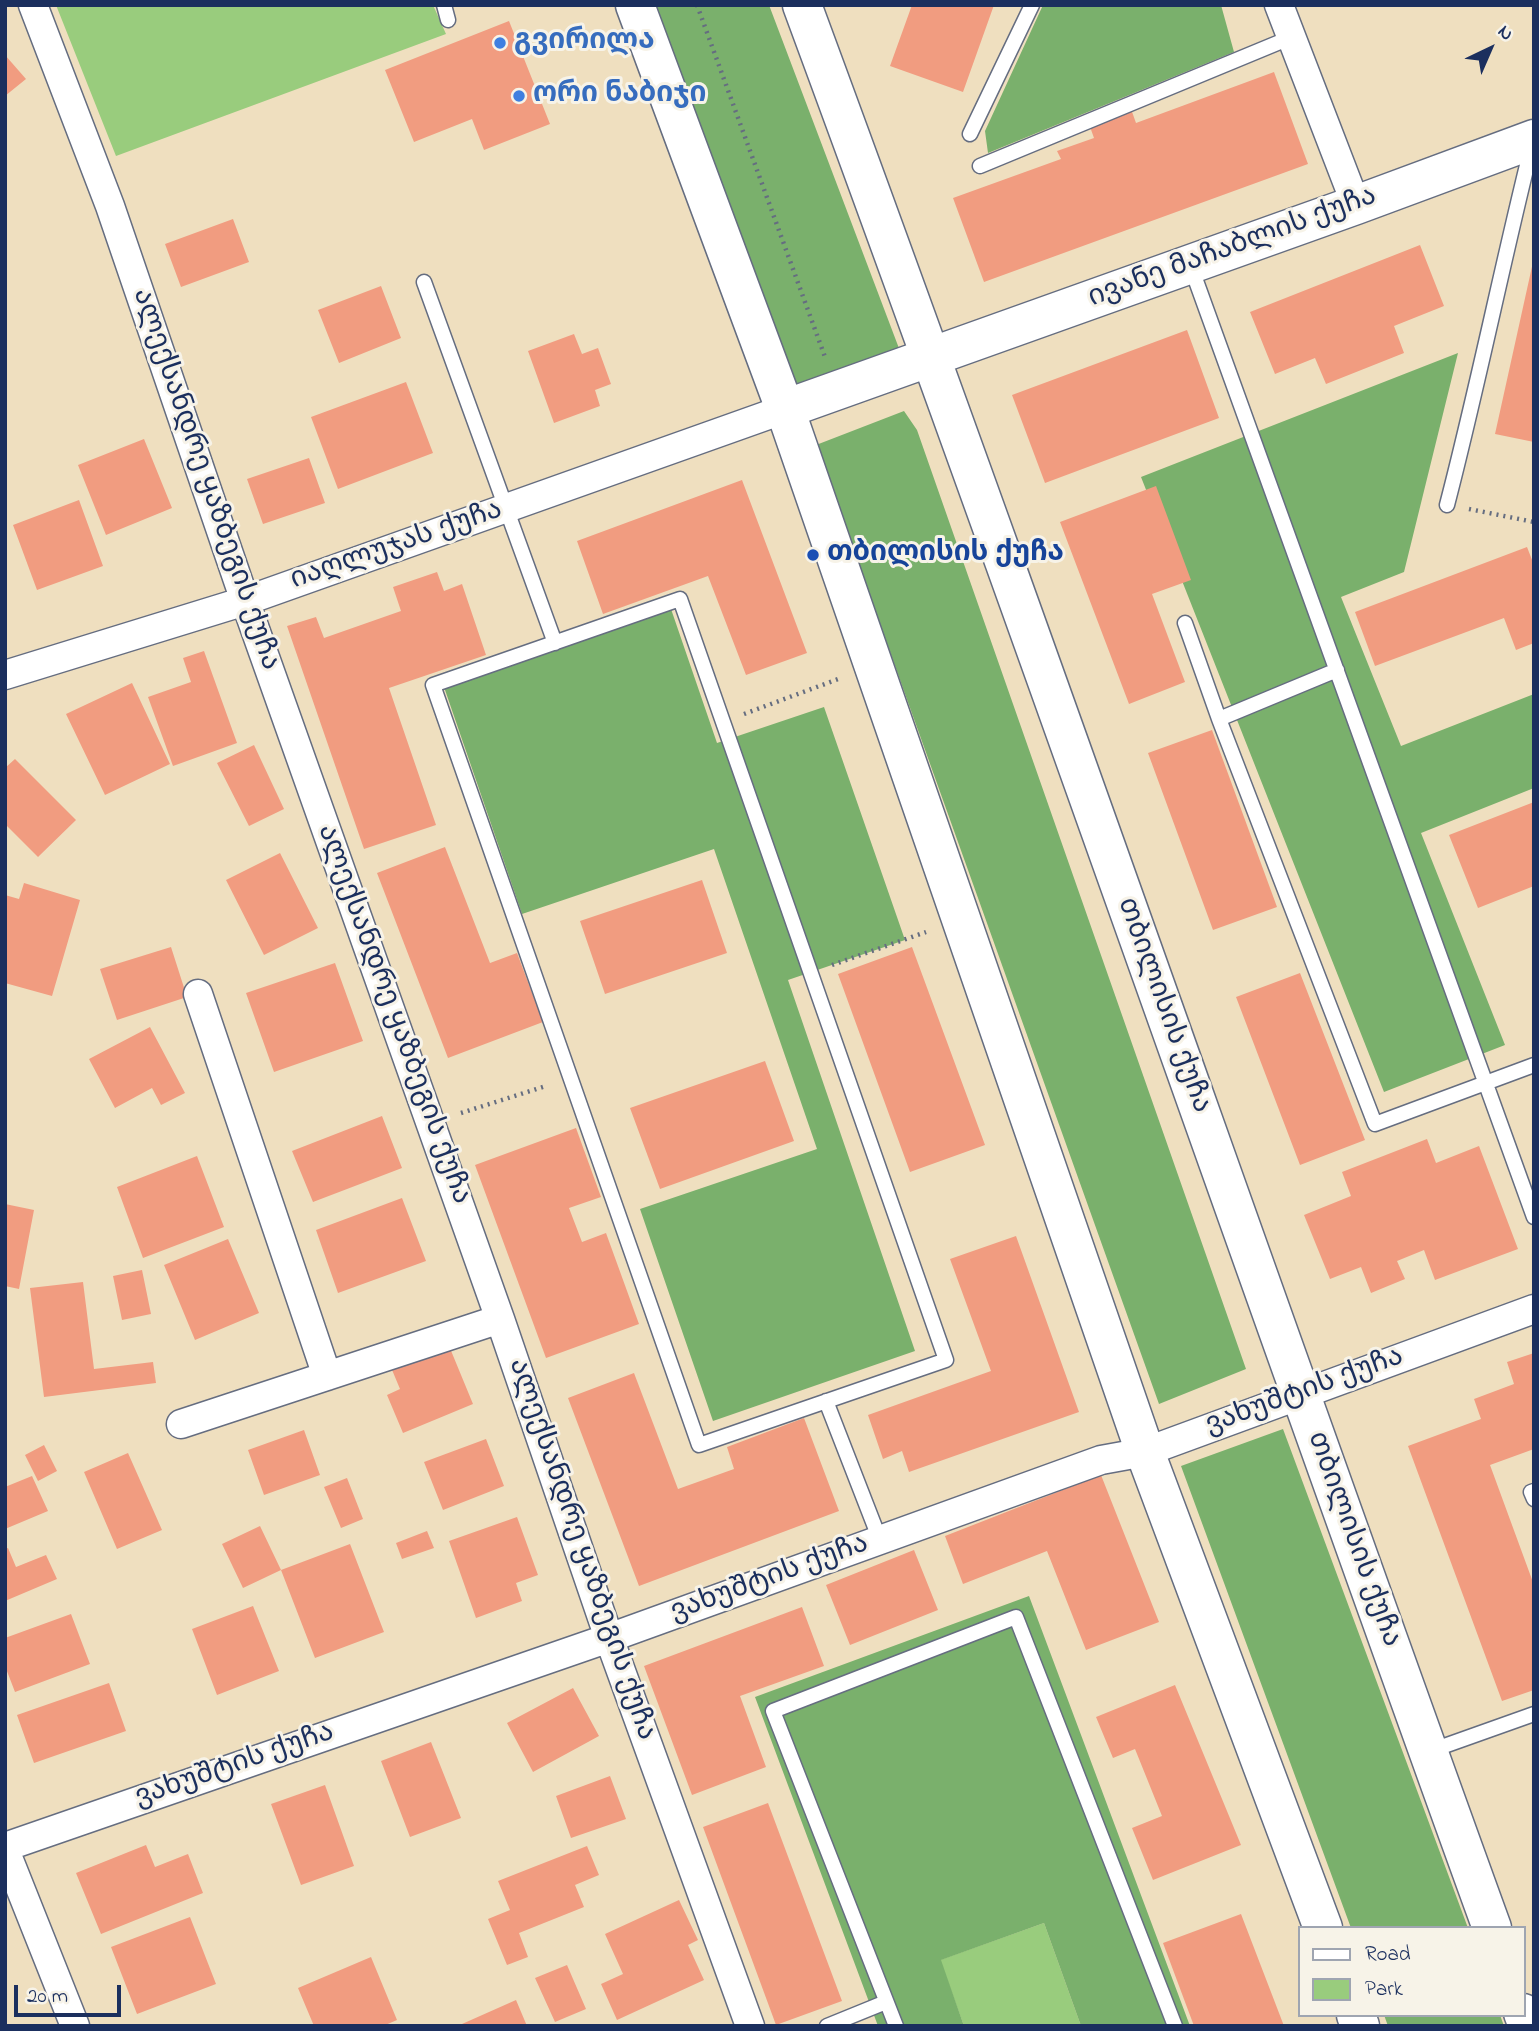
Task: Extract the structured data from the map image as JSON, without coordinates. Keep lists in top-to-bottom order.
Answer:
{
  "streets": {
    "main road": ["ივანე მაჩაბლის ქუჩა", "თბილისის ქუჩა"],
    "street": ["ალექსანდრე ყაზბეგის ქუჩა", "იაღლუჯას ქუჩა", "ვახუშტის ქუჩა"]
  },
  "crossings": [
    ["ივანე მაჩაბლის ქუჩა", "იაღლუჯას ქუჩა"],
    ["ივანე მაჩაბლის ქუჩა", "თბილისის ქუჩა"],
    ["ალექსანდრე ყაზბეგის ქუჩა", "იაღლუჯას ქუჩა"],
    ["ალექსანდრე ყაზბეგის ქუჩა", "ვახუშტის ქუჩა"],
    ["თბილისის ქუჩა", "ვახუშტის ქუჩა"]
  ],
  "places": ["გვირილა", "ორი ნაბიჯი", "თბილისის ქუჩა"],
  "legend": ["Road", "Park"],
  "scale_bar": "20 m",
  "north": "top right"
}
